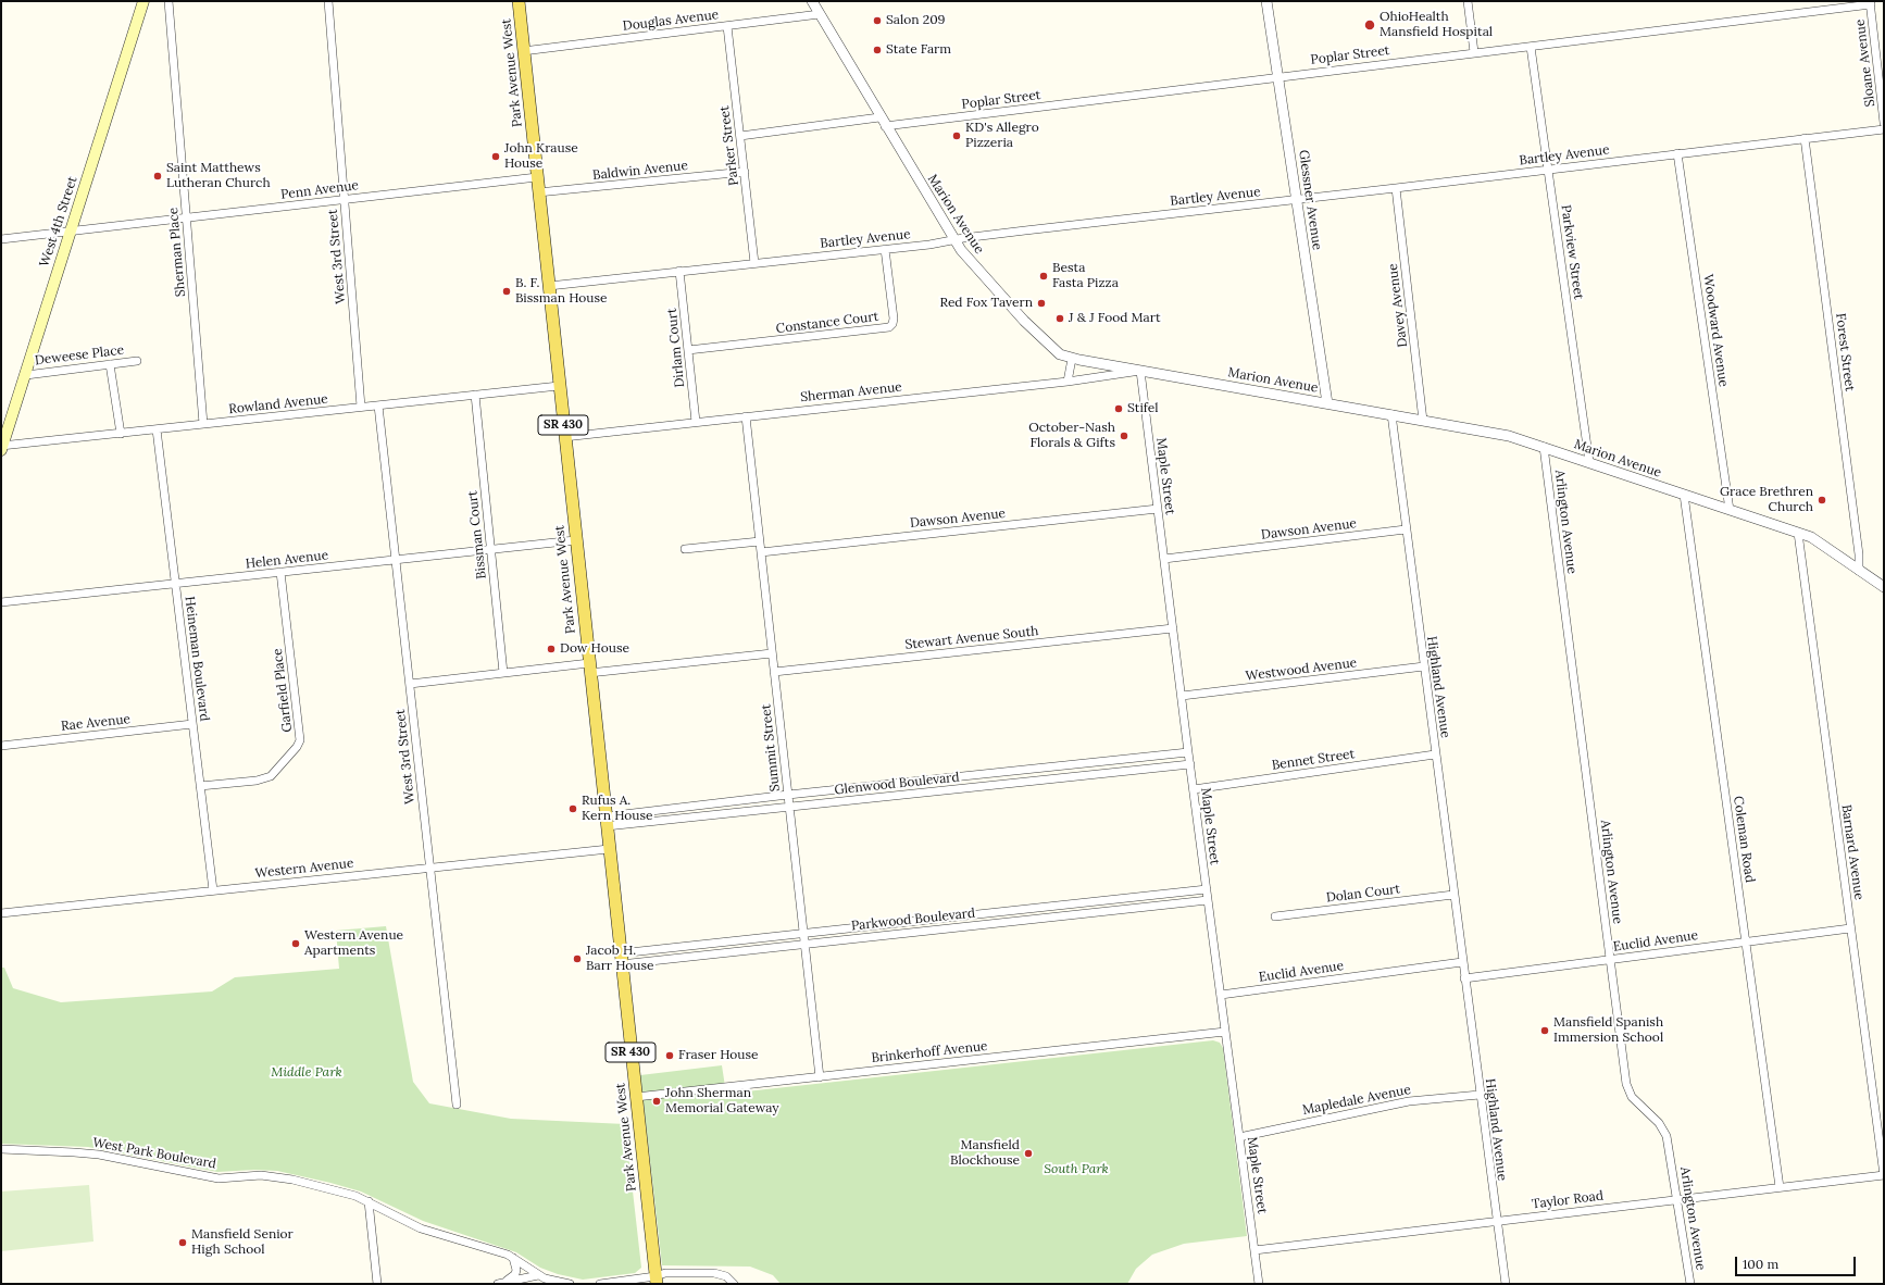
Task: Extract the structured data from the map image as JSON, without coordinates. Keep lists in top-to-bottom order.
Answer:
{
  "streets": {
    "main road": ["Park Avenue West", "West 4th Street", "SR 430"],
    "street": [
      "Douglas Avenue",
      "Poplar Street",
      "Sloane Avenue",
      "Parker Street",
      "Bartley Avenue",
      "Baldwin Avenue",
      "Penn Avenue",
      "Glessner Avenue",
      "Marion Avenue",
      "Sherman Place",
      "Parkview Street",
      "West 3rd Street",
      "Davey Avenue",
      "Constance Court",
      "Woodward Avenue",
      "Dirlam Court",
      "Forest Street",
      "Deweese Place",
      "Sherman Avenue",
      "Rowland Avenue",
      "Maple Street",
      "Dawson Avenue",
      "Arlington Avenue",
      "Bissman Court",
      "Helen Avenue",
      "Stewart Avenue South",
      "Heineman Boulevard",
      "Westwood Avenue",
      "Highland Avenue",
      "Garfield Place",
      "Rae Avenue",
      "Summit Street",
      "Bennet Street",
      "Glenwood Boulevard",
      "Coleman Road",
      "Barnard Avenue",
      "Western Avenue",
      "Dolan Court",
      "Parkwood Boulevard",
      "Euclid Avenue",
      "Brinkerhoff Avenue",
      "Mapledale Avenue",
      "West Park Boulevard",
      "Taylor Road"
    ]
  },
  "crossings": [
    ["Douglas Avenue", "Park Avenue West"],
    ["Douglas Avenue", "Parker Street"],
    ["Douglas Avenue", "Marion Avenue"],
    ["Poplar Street", "Sloane Avenue"],
    ["Poplar Street", "Glessner Avenue"],
    ["Poplar Street", "Marion Avenue"],
    ["Poplar Street", "Parkview Street"],
    ["Park Avenue West", "Bartley Avenue"],
    ["Park Avenue West", "Baldwin Avenue"],
    ["Park Avenue West", "Penn Avenue"],
    ["Park Avenue West", "Sherman Avenue"],
    ["Park Avenue West", "Rowland Avenue"],
    ["Park Avenue West", "Helen Avenue"],
    ["Park Avenue West", "Glenwood Boulevard"],
    ["Park Avenue West", "Western Avenue"],
    ["Park Avenue West", "Parkwood Boulevard"],
    ["Park Avenue West", "Brinkerhoff Avenue"],
    ["Parker Street", "Bartley Avenue"],
    ["Parker Street", "Baldwin Avenue"],
    ["Bartley Avenue", "Glessner Avenue"],
    ["Bartley Avenue", "Marion Avenue"],
    ["Bartley Avenue", "Parkview Street"],
    ["Bartley Avenue", "Davey Avenue"],
    ["Bartley Avenue", "Constance Court"],
    ["Bartley Avenue", "Woodward Avenue"],
    ["Bartley Avenue", "Dirlam Court"],
    ["Bartley Avenue", "Forest Street"],
    ["Penn Avenue", "West 4th Street"],
    ["Penn Avenue", "Sherman Place"],
    ["Penn Avenue", "West 3rd Street"],
    ["Glessner Avenue", "Marion Avenue"],
    ["Marion Avenue", "Parkview Street"],
    ["Marion Avenue", "Davey Avenue"],
    ["Marion Avenue", "Woodward Avenue"],
    ["Marion Avenue", "Forest Street"],
    ["Marion Avenue", "Sherman Avenue"],
    ["Marion Avenue", "Maple Street"],
    ["Marion Avenue", "Arlington Avenue"],
    ["Marion Avenue", "Highland Avenue"],
    ["Marion Avenue", "Coleman Road"],
    ["Marion Avenue", "Barnard Avenue"],
    ["West 4th Street", "Deweese Place"],
    ["West 4th Street", "Rowland Avenue"],
    ["Sherman Place", "Rowland Avenue"],
    ["West 3rd Street", "Rowland Avenue"],
    ["West 3rd Street", "Helen Avenue"],
    ["West 3rd Street", "Western Avenue"],
    ["Constance Court", "Dirlam Court"],
    ["Dirlam Court", "Sherman Avenue"],
    ["Sherman Avenue", "Maple Street"],
    ["Sherman Avenue", "Summit Street"],
    ["Rowland Avenue", "Bissman Court"],
    ["Rowland Avenue", "Heineman Boulevard"],
    ["Maple Street", "Dawson Avenue"],
    ["Maple Street", "Stewart Avenue South"],
    ["Maple Street", "Westwood Avenue"],
    ["Maple Street", "Bennet Street"],
    ["Maple Street", "Glenwood Boulevard"],
    ["Maple Street", "Parkwood Boulevard"],
    ["Maple Street", "Euclid Avenue"],
    ["Maple Street", "Brinkerhoff Avenue"],
    ["Maple Street", "Mapledale Avenue"],
    ["Maple Street", "Taylor Road"],
    ["Dawson Avenue", "Highland Avenue"],
    ["Dawson Avenue", "Summit Street"],
    ["Arlington Avenue", "Euclid Avenue"],
    ["Arlington Avenue", "Taylor Road"],
    ["Bissman Court", "Helen Avenue"],
    ["Helen Avenue", "Heineman Boulevard"],
    ["Helen Avenue", "Garfield Place"],
    ["Stewart Avenue South", "Summit Street"],
    ["Heineman Boulevard", "Garfield Place"],
    ["Heineman Boulevard", "Rae Avenue"],
    ["Heineman Boulevard", "Western Avenue"],
    ["Westwood Avenue", "Highland Avenue"],
    ["Highland Avenue", "Bennet Street"],
    ["Highland Avenue", "Dolan Court"],
    ["Highland Avenue", "Euclid Avenue"],
    ["Highland Avenue", "Mapledale Avenue"],
    ["Highland Avenue", "Taylor Road"],
    ["Summit Street", "Glenwood Boulevard"],
    ["Summit Street", "Parkwood Boulevard"],
    ["Summit Street", "Brinkerhoff Avenue"],
    ["Coleman Road", "Euclid Avenue"],
    ["Coleman Road", "Taylor Road"],
    ["Barnard Avenue", "Euclid Avenue"],
    ["Barnard Avenue", "Taylor Road"]
  ],
  "parks": ["Middle Park", "South Park"],
  "places": [
    "Salon 209",
    "OhioHealth Mansfield Hospital",
    "State Farm",
    "KD's Allegro Pizzeria",
    "John Krause House",
    "Saint Matthews Lutheran Church",
    "Besta Fasta Pizza",
    "B. F. Bissman House",
    "Red Fox Tavern",
    "J & J Food Mart",
    "Stifel",
    "October-Nash Florals & Gifts",
    "Grace Brethren Church",
    "Dow House",
    "Rufus A. Kern House",
    "Western Avenue Apartments",
    "Jacob H. Barr House",
    "Mansfield Spanish Immersion School",
    "Fraser House",
    "John Sherman Memorial Gateway",
    "Mansfield Blockhouse",
    "Mansfield Senior High School"
  ],
  "scale_bar": "100 m"
}
